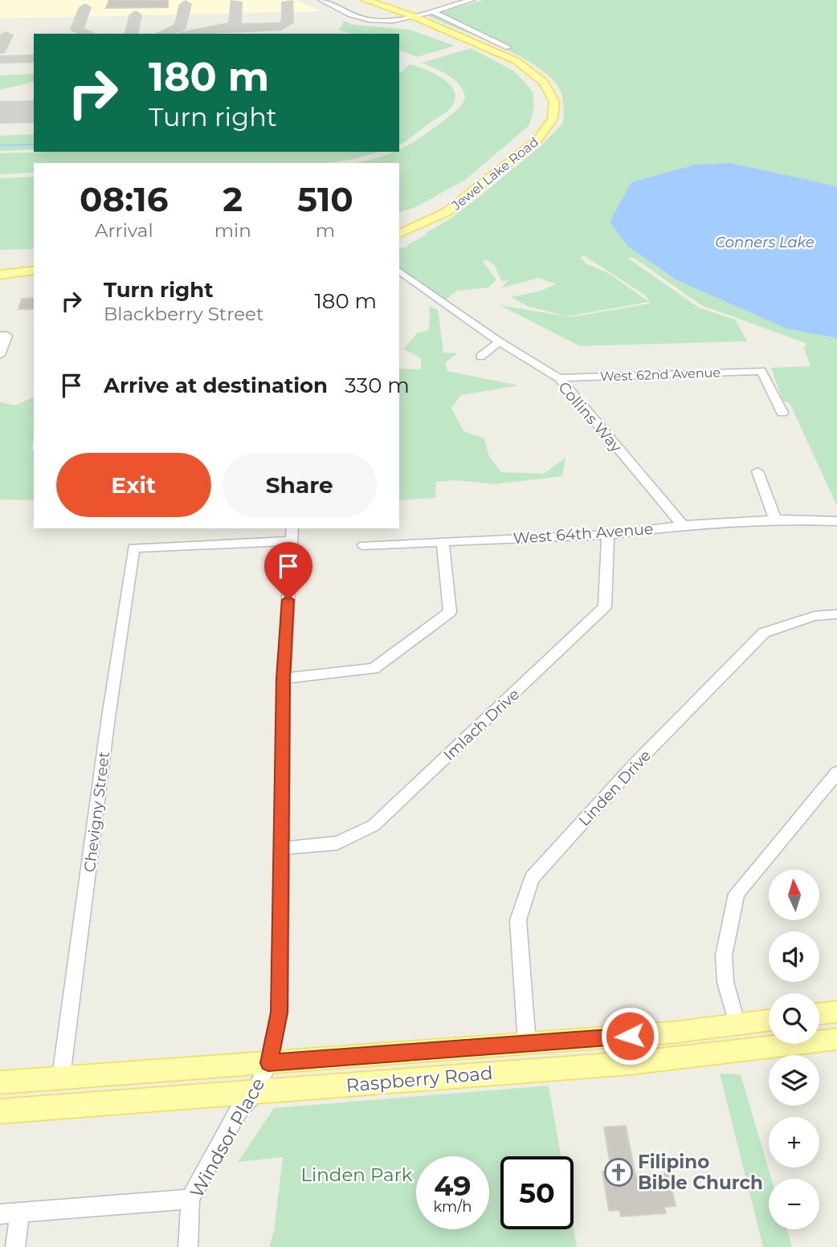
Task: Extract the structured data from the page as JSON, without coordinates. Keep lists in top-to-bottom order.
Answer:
{
  "streets": {
    "main road": ["Jewel Lake Road", "Raspberry Road"],
    "street": [
      "West 62nd Avenue",
      "Collins Way",
      "West 64th Avenue",
      "Imlach Drive",
      "Linden Drive",
      "Chevigny Street",
      "Windsor Place"
    ]
  },
  "crossings": [
    ["West 62nd Avenue", "Collins Way"],
    ["Collins Way", "West 64th Avenue"],
    ["West 64th Avenue", "Imlach Drive"],
    ["Imlach Drive", "Windsor Place"],
    ["Linden Drive", "Raspberry Road"],
    ["Chevigny Street", "Raspberry Road"],
    ["Chevigny Street", "Windsor Place"],
    ["Raspberry Road", "Windsor Place"]
  ],
  "water": ["Conners Lake"],
  "parks": ["Linden Park"],
  "places": {
    "church": ["Filipino Bible Church"]
  },
  "north": "top",
  "page": {
    "turn": ["180 m", "Turn right"],
    "eta": [
      "08:16",
      "Arrival",
      "2",
      "min",
      "510",
      "m"
    ],
    "list": [
      {
        "name": "Turn right",
        "note": "Blackberry Street",
        "value": "180 m"
      },
      {
        "name": "Arrive at destination",
        "value": "330 m"
      }
    ],
    "buttons": ["Exit", "Share"],
    "map_buttons": ["+", "−"],
    "speed": "49 km/h",
    "limit": "50"
  }
}
